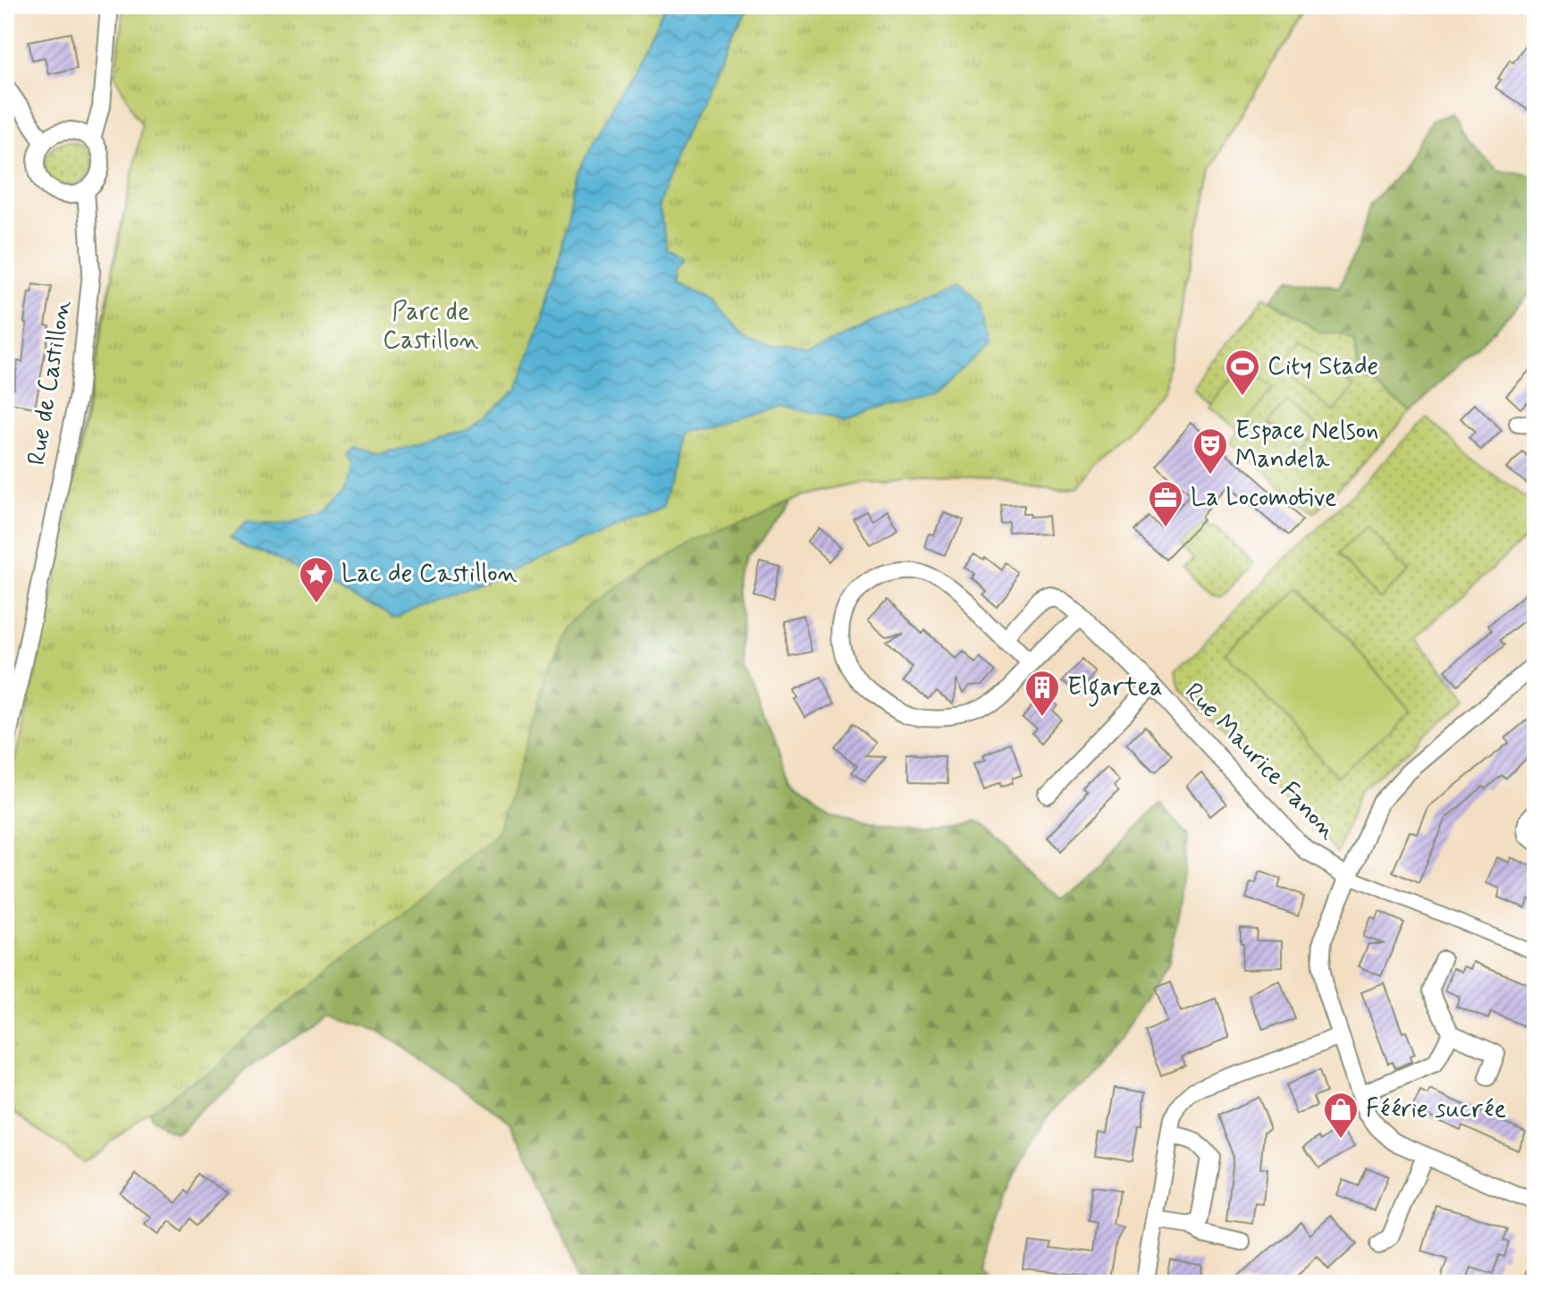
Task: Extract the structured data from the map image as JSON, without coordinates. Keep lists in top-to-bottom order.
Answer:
{
  "streets": {
    "street": ["Rue de Castillon", "Rue Maurice Fanon"]
  },
  "parks": ["Parc de Castillon"],
  "places": {
    "sports": ["City Stade"],
    "theatre": ["Espace Nelson Mandela"],
    "office": ["La Locomotive"],
    "place": ["Lac de Castillon"],
    "building": ["Elgartea"],
    "shop": ["Féérie sucrée"]
  }
}
